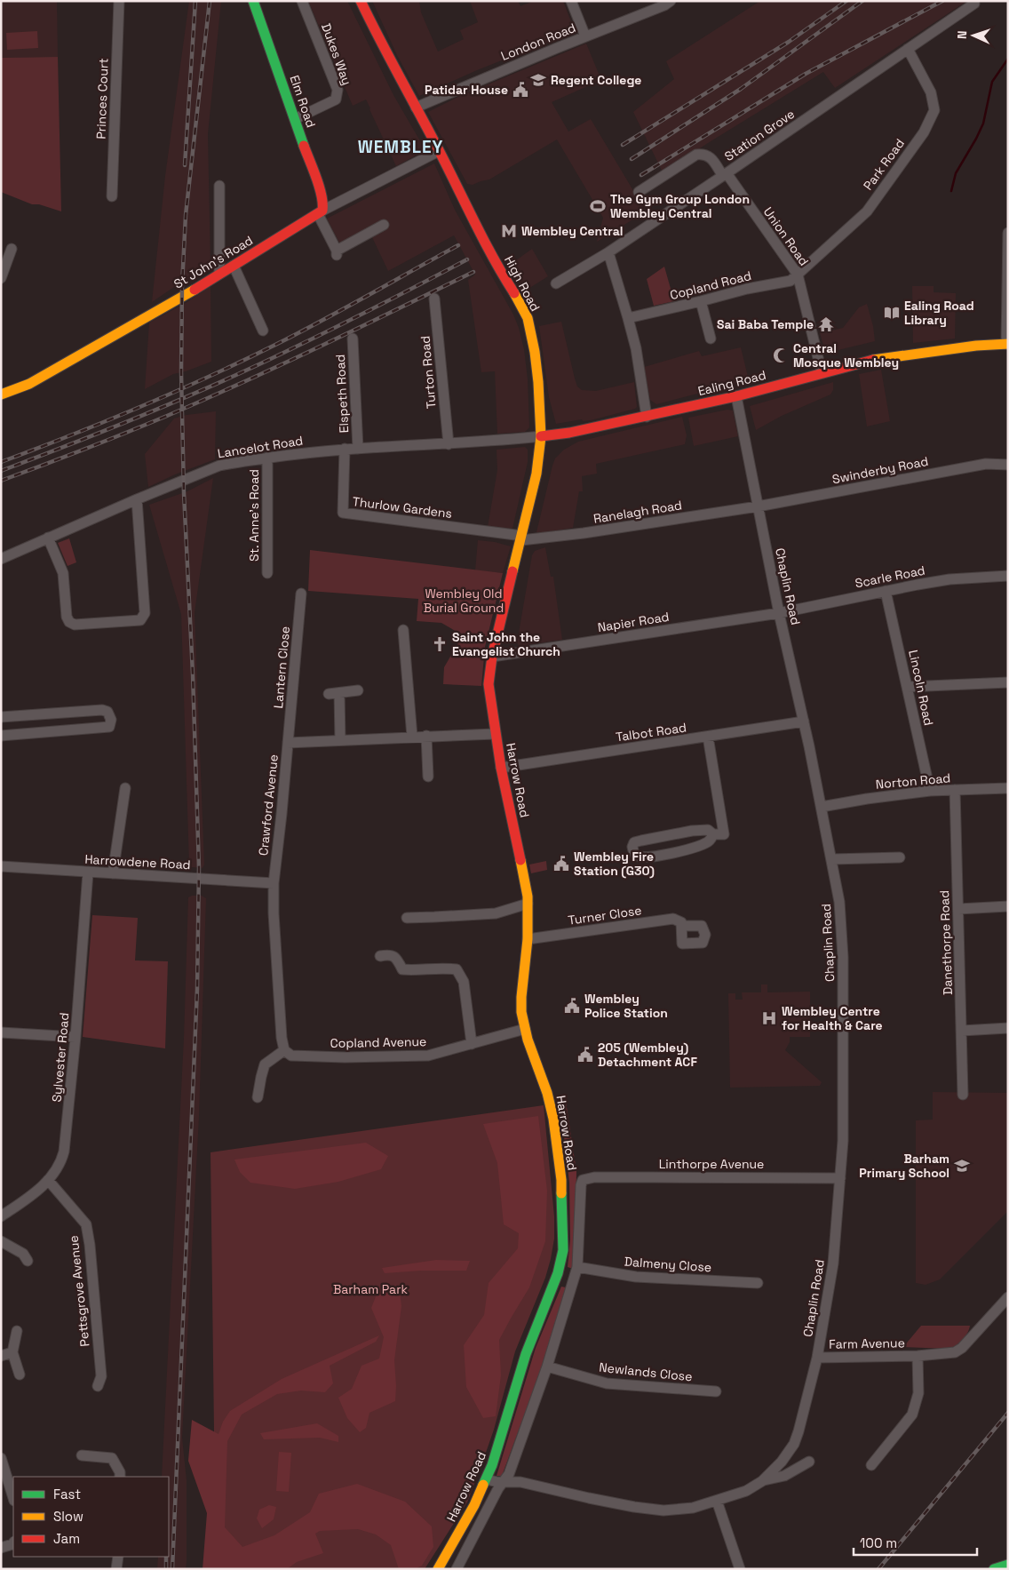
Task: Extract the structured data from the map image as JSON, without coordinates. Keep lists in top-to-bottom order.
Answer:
{
  "streets": {
    "main road": [
      "Elm Road",
      "St John's Road",
      "High Road",
      "Ealing Road",
      "Harrow Road"
    ],
    "street": [
      "London Road",
      "Dukes Way",
      "Princes Court",
      "Station Grove",
      "Park Road",
      "Union Road",
      "Copland Road",
      "Turton Road",
      "Elspeth Road",
      "Lancelot Road",
      "Swinderby Road",
      "Thurlow Gardens",
      "Ranelagh Road",
      "St. Anne's Road",
      "Scarle Road",
      "Chaplin Road",
      "Napier Road",
      "Lantern Close",
      "Lincoln Road",
      "Talbot Road",
      "Norton Road",
      "Crawford Avenue",
      "Harrowdene Road",
      "Turner Close",
      "Danethorpe Road",
      "Copland Avenue",
      "Sylvester Road",
      "Linthorpe Avenue",
      "Dalmeny Close",
      "Pettsgrove Avenue",
      "Farm Avenue",
      "Newlands Close"
    ]
  },
  "crossings": [
    ["London Road", "High Road"],
    ["Dukes Way", "Elm Road"],
    ["Elm Road", "St John's Road"],
    ["Station Grove", "Park Road"],
    ["Station Grove", "Union Road"],
    ["Park Road", "Union Road"],
    ["Park Road", "Copland Road"],
    ["Union Road", "Copland Road"],
    ["Union Road", "Ealing Road"],
    ["St John's Road", "High Road"],
    ["High Road", "Ealing Road"],
    ["High Road", "Lancelot Road"],
    ["High Road", "Thurlow Gardens"],
    ["High Road", "Ranelagh Road"],
    ["High Road", "Napier Road"],
    ["High Road", "Harrow Road"],
    ["Turton Road", "Lancelot Road"],
    ["Ealing Road", "Lancelot Road"],
    ["Ealing Road", "Chaplin Road"],
    ["Elspeth Road", "Lancelot Road"],
    ["Lancelot Road", "Thurlow Gardens"],
    ["Lancelot Road", "St. Anne's Road"],
    ["Swinderby Road", "Ranelagh Road"],
    ["Swinderby Road", "Chaplin Road"],
    ["Thurlow Gardens", "Ranelagh Road"],
    ["Ranelagh Road", "Chaplin Road"],
    ["Scarle Road", "Chaplin Road"],
    ["Scarle Road", "Napier Road"],
    ["Scarle Road", "Lincoln Road"],
    ["Chaplin Road", "Napier Road"],
    ["Chaplin Road", "Talbot Road"],
    ["Chaplin Road", "Harrow Road"],
    ["Chaplin Road", "Norton Road"],
    ["Chaplin Road", "Linthorpe Avenue"],
    ["Chaplin Road", "Farm Avenue"],
    ["Napier Road", "Harrow Road"],
    ["Lantern Close", "Crawford Avenue"],
    ["Lincoln Road", "Norton Road"],
    ["Talbot Road", "Harrow Road"],
    ["Harrow Road", "Crawford Avenue"],
    ["Harrow Road", "Turner Close"],
    ["Harrow Road", "Copland Avenue"],
    ["Harrow Road", "Linthorpe Avenue"],
    ["Harrow Road", "Dalmeny Close"],
    ["Harrow Road", "Newlands Close"],
    ["Norton Road", "Danethorpe Road"],
    ["Crawford Avenue", "Harrowdene Road"],
    ["Crawford Avenue", "Copland Avenue"],
    ["Harrowdene Road", "Sylvester Road"],
    ["Sylvester Road", "Pettsgrove Avenue"]
  ],
  "districts": ["WEMBLEY"],
  "parks": ["Wembley Old Burial Ground", "Barham Park"],
  "places": {
    "school or university": ["Regent College", "Barham Primary School"],
    "public building": [
      "Patidar House",
      "Wembley Fire Station (G30)",
      "Wembley Police Station",
      "205 (Wembley) Detachment ACF"
    ],
    "sports": ["The Gym Group London Wembley Central"],
    "metro station": ["Wembley Central"],
    "library": ["Ealing Road Library"],
    "temple": ["Sai Baba Temple"],
    "mosque": ["Central Mosque Wembley"],
    "church": ["Saint John the Evangelist Church"],
    "hospital": ["Wembley Centre for Health & Care"]
  },
  "legend": ["Fast", "Slow", "Jam"],
  "scale_bar": "100 m",
  "north": "left"
}
